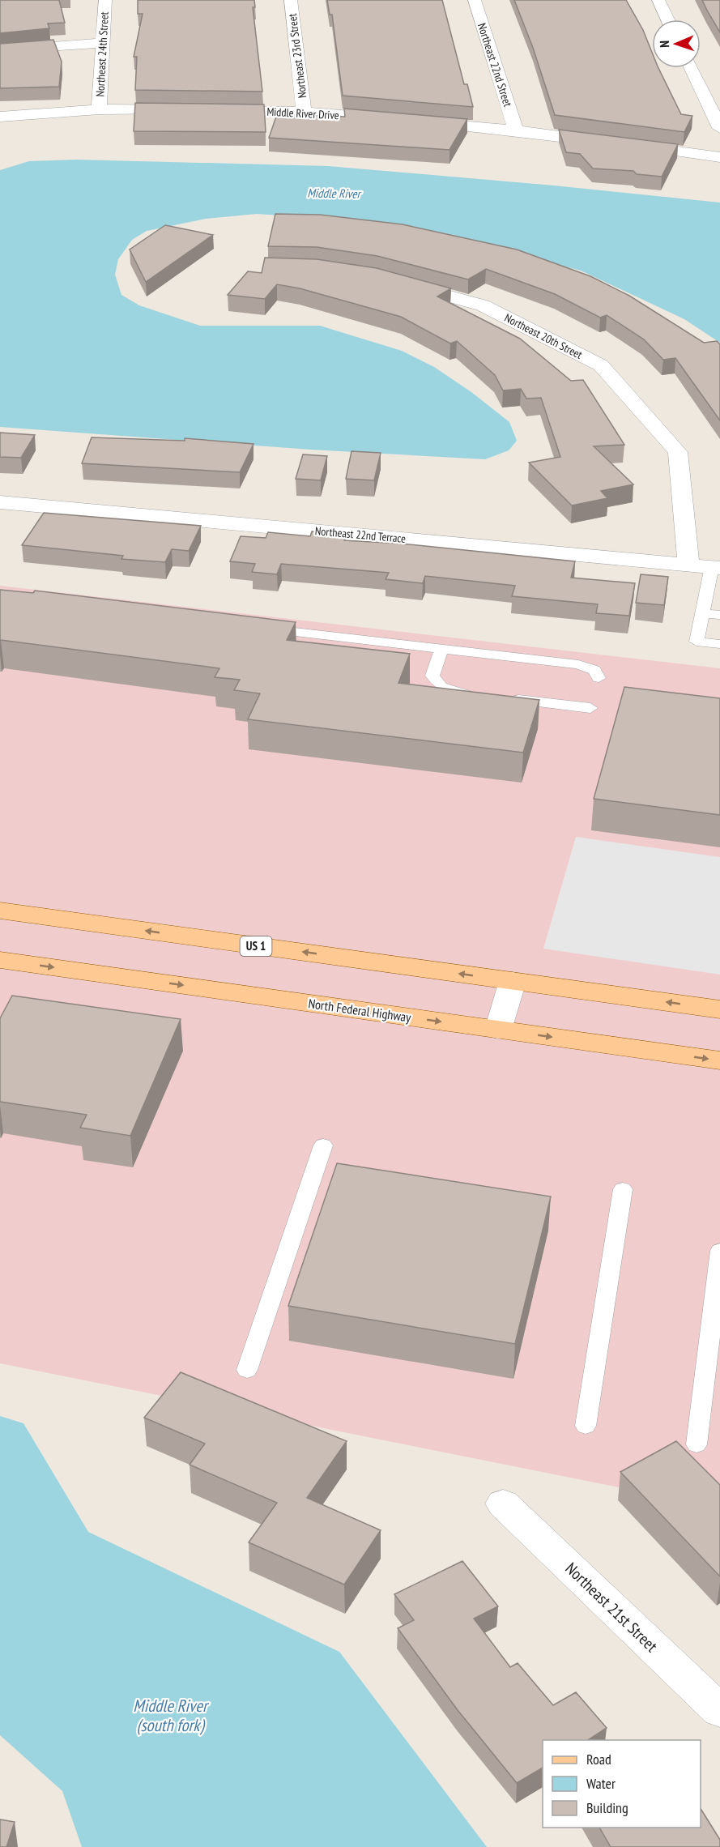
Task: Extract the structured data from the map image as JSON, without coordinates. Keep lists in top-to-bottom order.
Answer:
{
  "streets": {
    "main road": ["US 1", "North Federal Highway"],
    "street": [
      "Northeast 24th Street",
      "Northeast 23rd Street",
      "Northeast 22nd Street",
      "Middle River Drive",
      "Northeast 20th Street",
      "Northeast 22nd Terrace",
      "Northeast 21st Street"
    ]
  },
  "crossings": [
    ["Northeast 23rd Street", "Middle River Drive"],
    ["Northeast 20th Street", "Northeast 22nd Terrace"]
  ],
  "water": ["Middle River", "Middle River (south fork)"],
  "legend": ["Road", "Water", "Building"],
  "north": "left"
}
